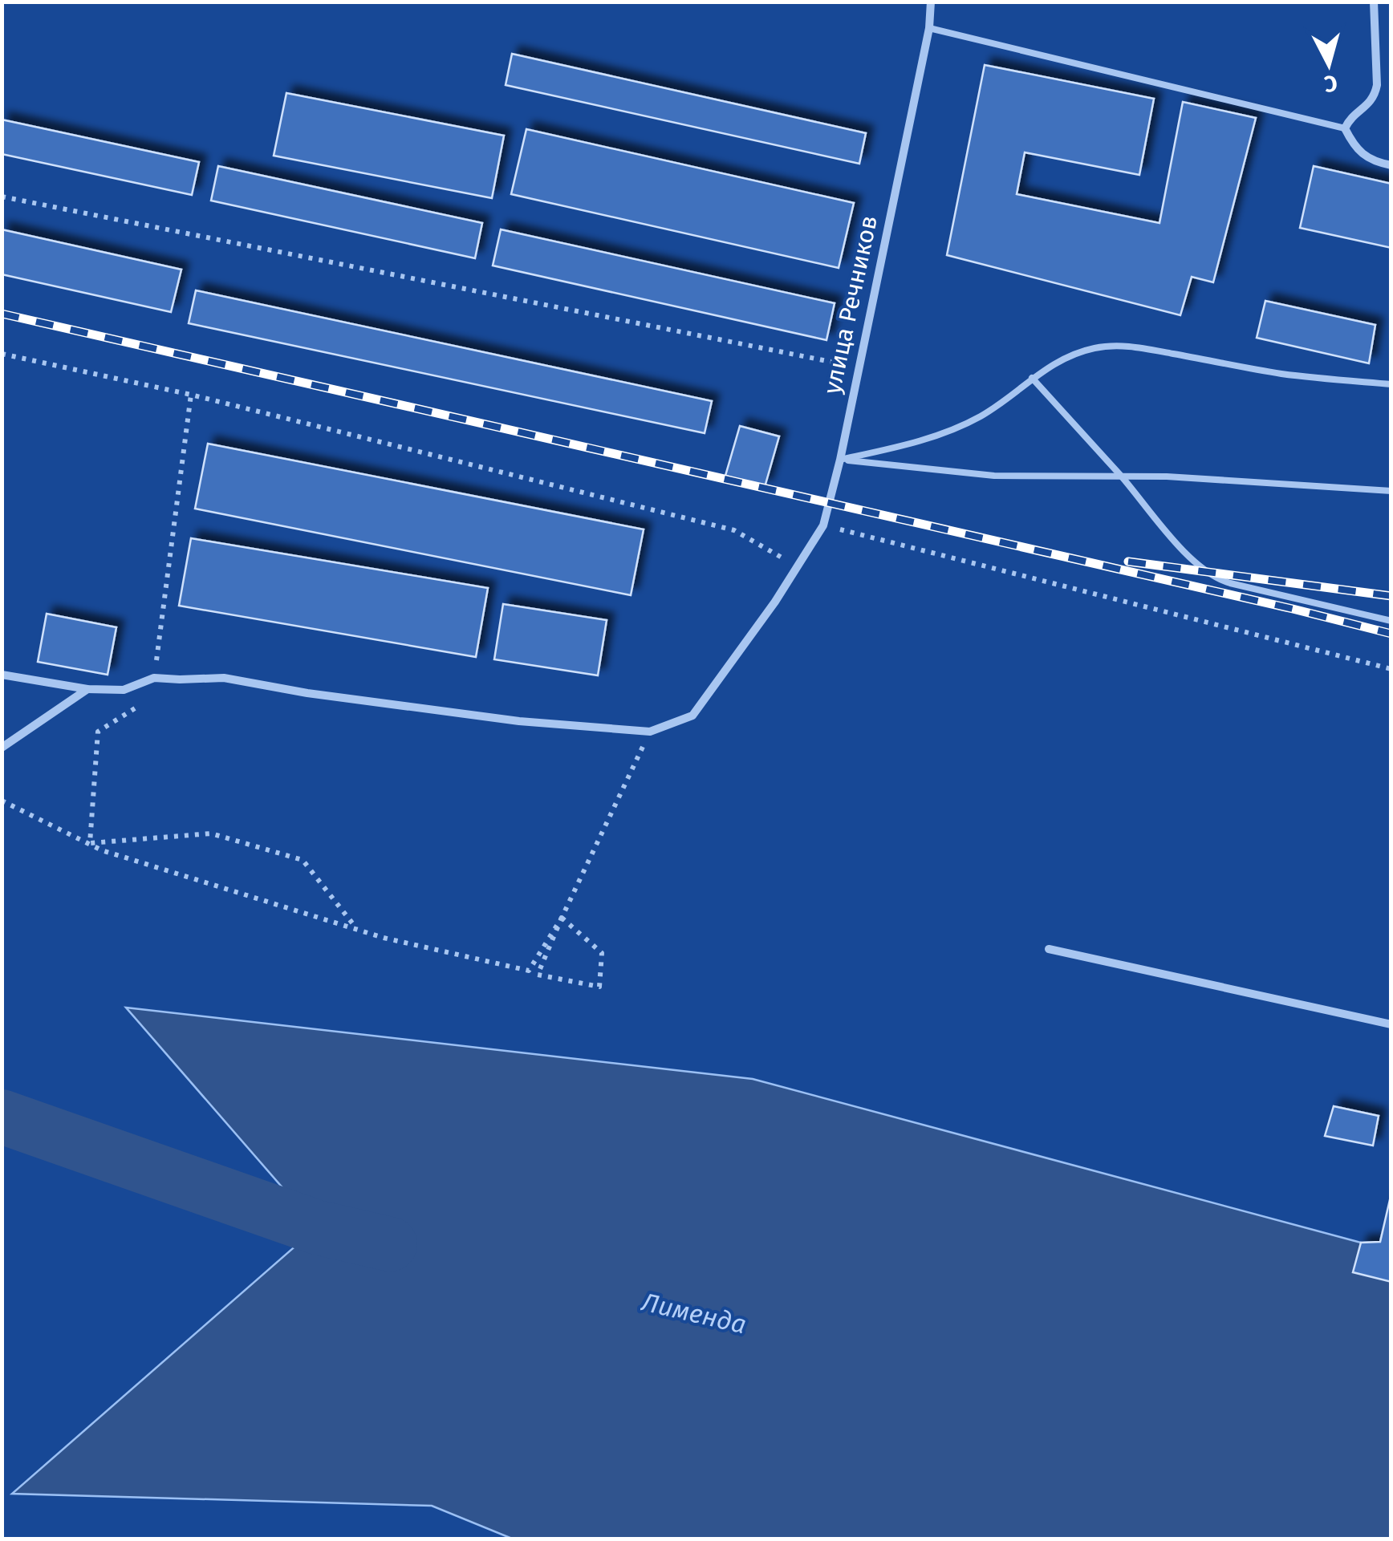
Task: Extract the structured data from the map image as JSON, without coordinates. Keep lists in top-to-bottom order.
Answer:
{
  "streets": {
    "street": ["улица Речников"]
  },
  "water": ["Лименда"],
  "north": "bottom"
}
